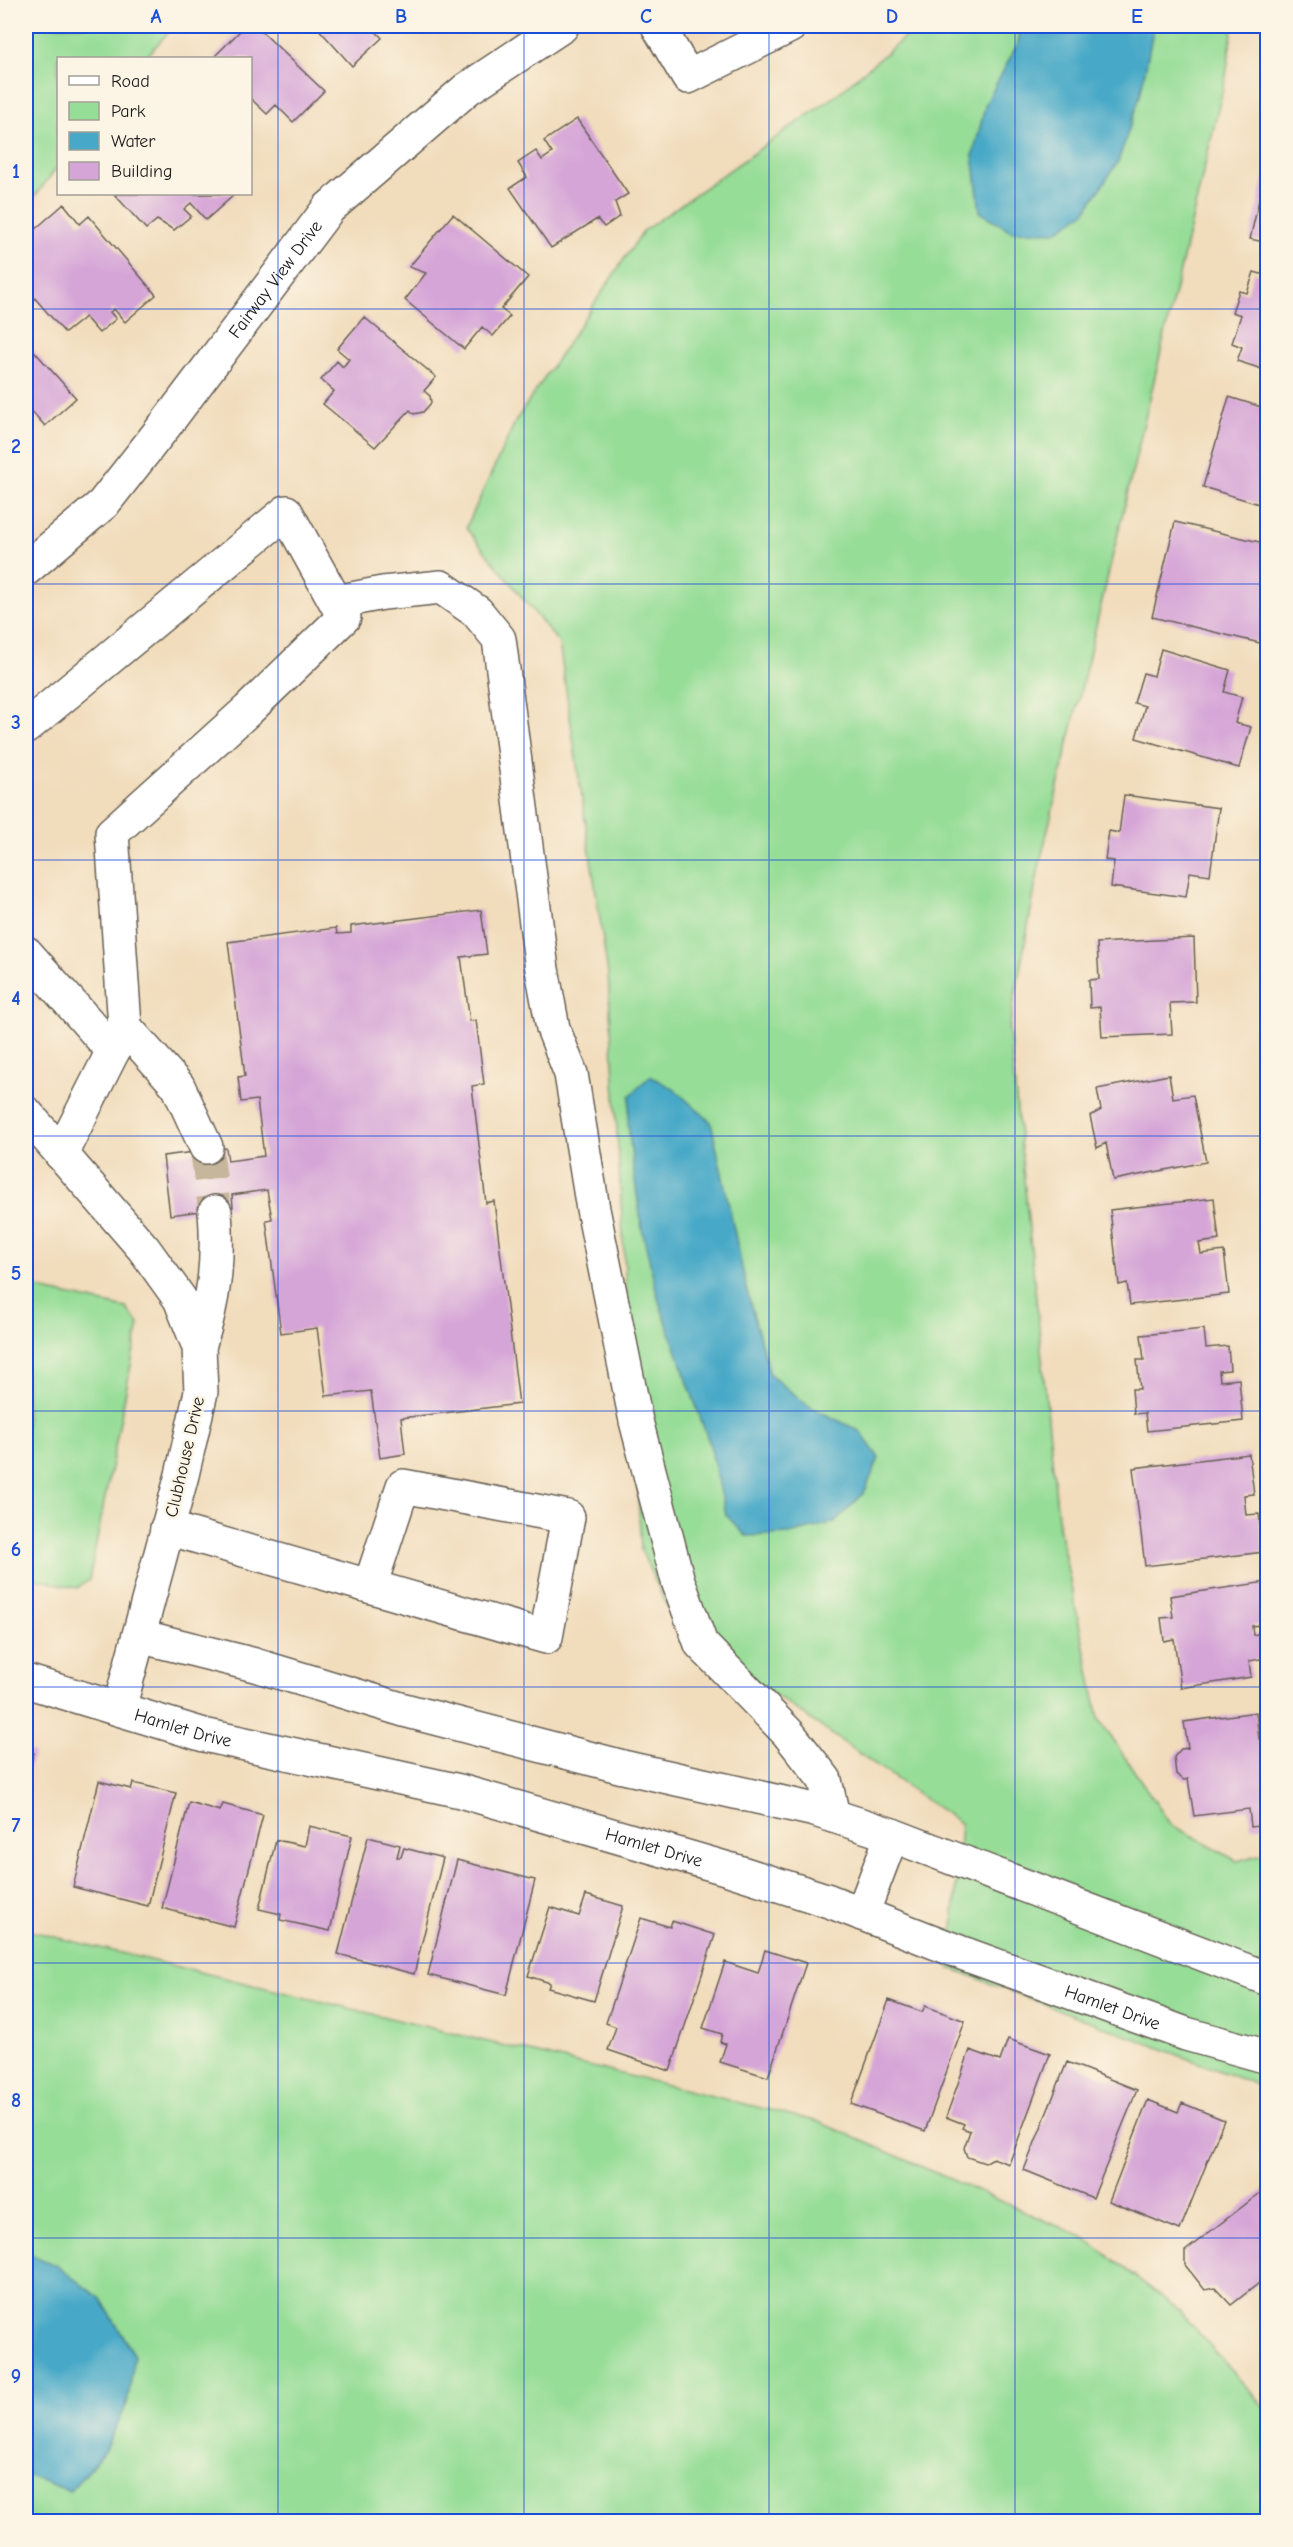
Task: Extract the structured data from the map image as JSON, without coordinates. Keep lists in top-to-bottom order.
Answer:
{
  "streets": {
    "street": ["Fairway View Drive", "Clubhouse Drive", "Hamlet Drive"]
  },
  "crossings": [
    ["Clubhouse Drive", "Hamlet Drive"]
  ],
  "legend": [
    "Road",
    "Park",
    "Water",
    "Building"
  ],
  "grid": {
    "columns": [
      "A",
      "B",
      "C",
      "D",
      "E"
    ],
    "rows": [
      "1",
      "2",
      "3",
      "4",
      "5",
      "6",
      "7",
      "8",
      "9"
    ]
  }
}
